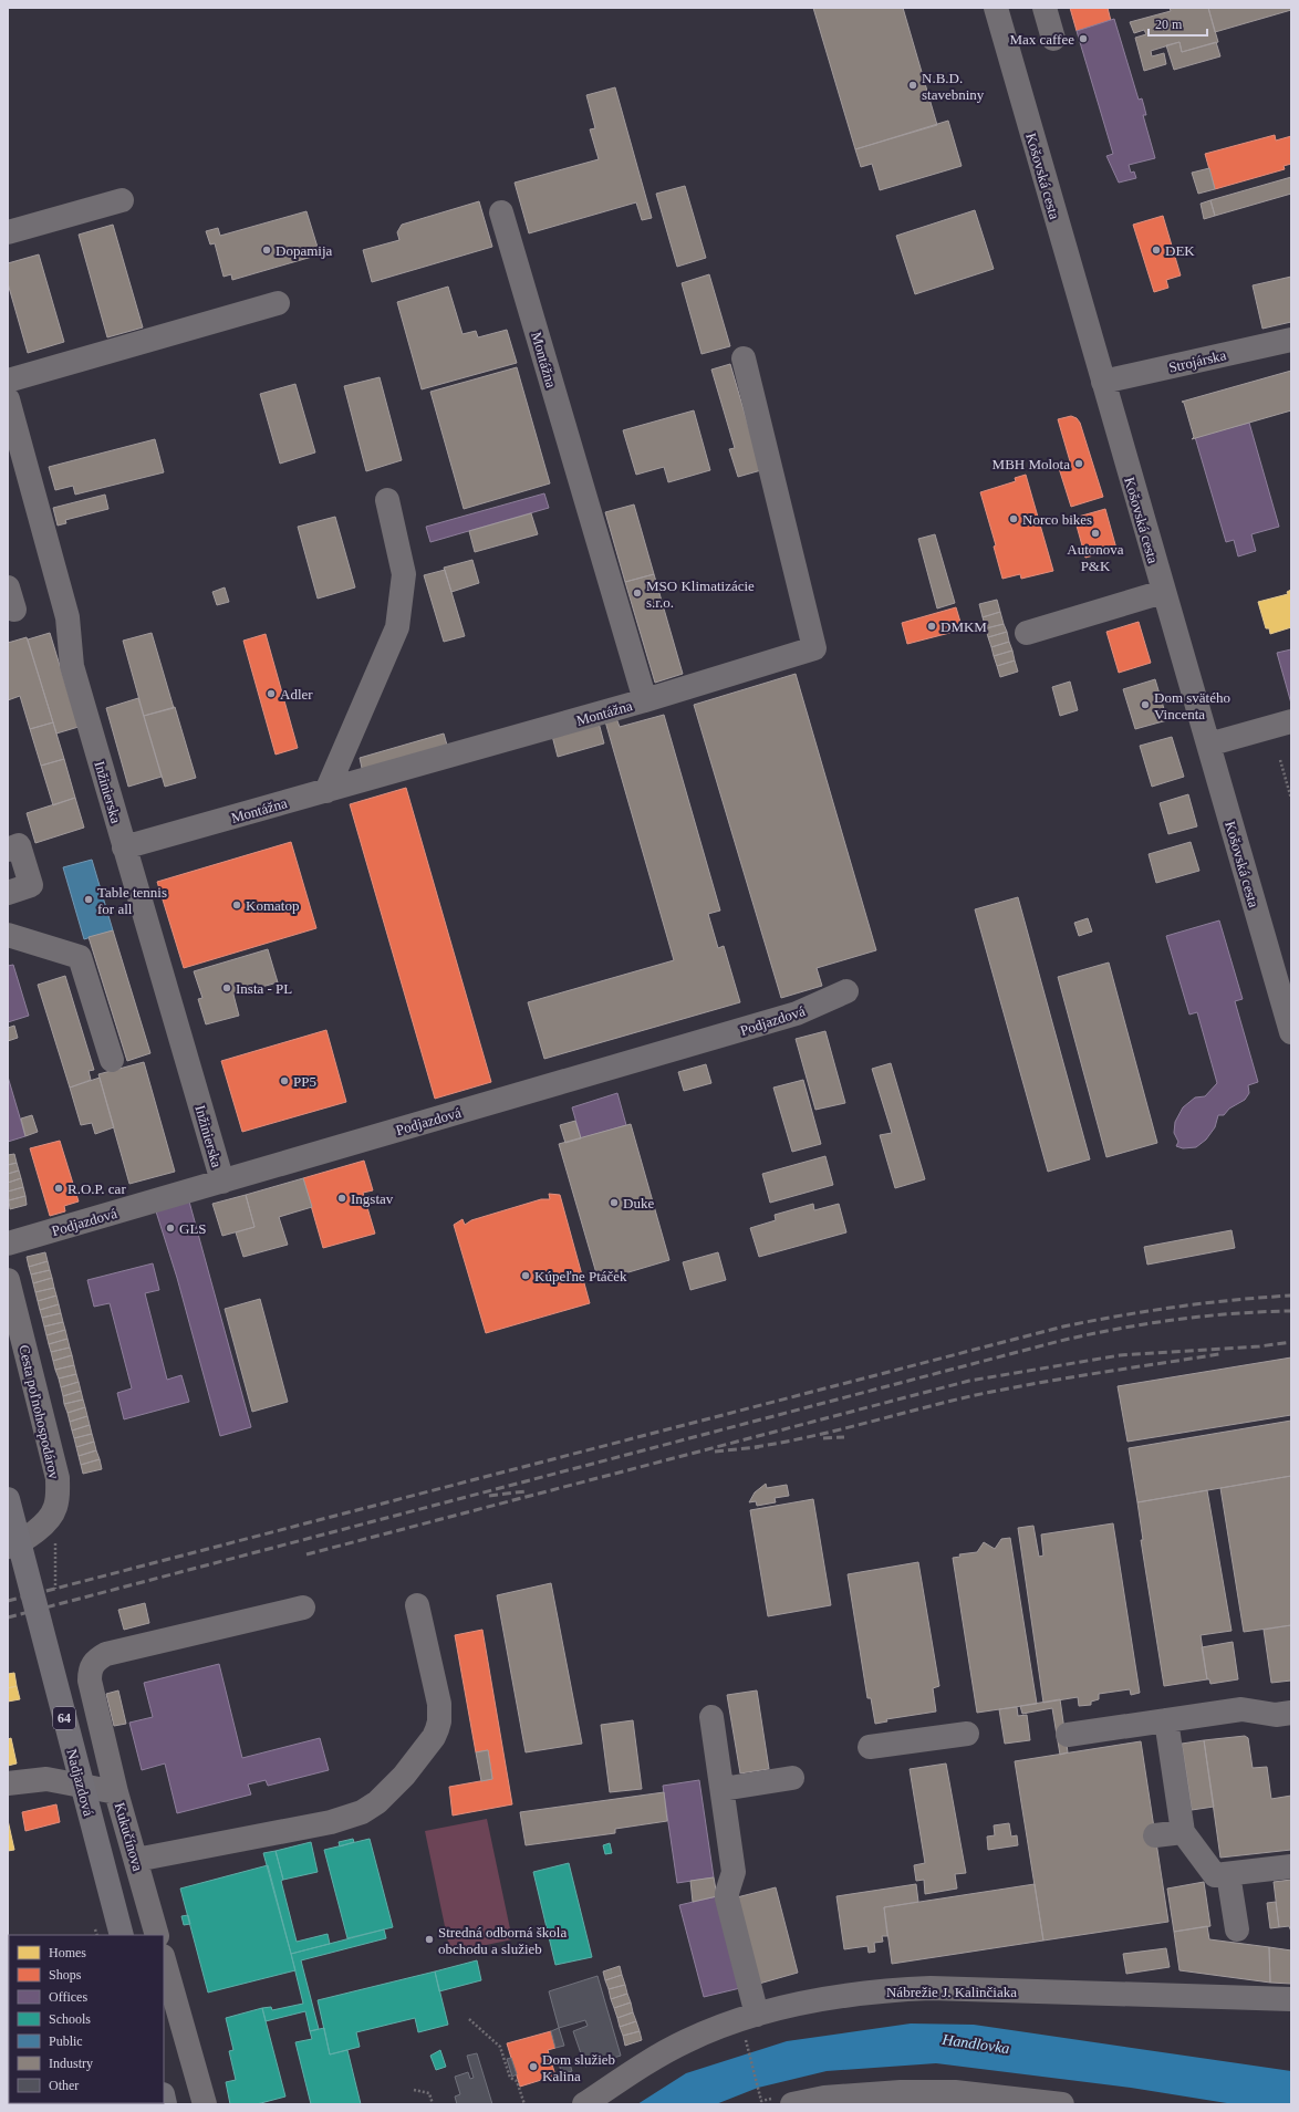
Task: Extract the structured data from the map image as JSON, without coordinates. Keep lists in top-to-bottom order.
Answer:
{
  "streets": {
    "main road": ["64", "Nadjazdová"],
    "street": [
      "Košovská cesta",
      "Montážna",
      "Strojárska",
      "Inžinierska",
      "Podjazdová",
      "Cesta poľnohospodárov",
      "Kukučínova",
      "Nábrežie J. Kalinčiaka"
    ]
  },
  "crossings": [
    ["Košovská cesta", "Strojárska"],
    ["Montážna", "Inžinierska"],
    ["Inžinierska", "Podjazdová"]
  ],
  "water": ["Handlovka"],
  "places": [
    "Max caffee",
    "N.B.D. stavebniny",
    "Dopamija",
    "DEK",
    "MBH Molota",
    "Norco bikes",
    "Autonova P&K",
    "MSO Klimatizácie s.r.o.",
    "DMKM",
    "Adler",
    "Dom svätého Vincenta",
    "Table tennis for all",
    "Komatop",
    "Insta - PL",
    "PP5",
    "R.O.P. car",
    "Ingstav",
    "Duke",
    "GLS",
    "Kúpeľne Ptáček",
    "Stredná odborná škola obchodu a služieb",
    "Dom služieb Kalina"
  ],
  "legend": [
    "Homes",
    "Shops",
    "Offices",
    "Schools",
    "Public",
    "Industry",
    "Other"
  ],
  "scale_bar": "20 m"
}
